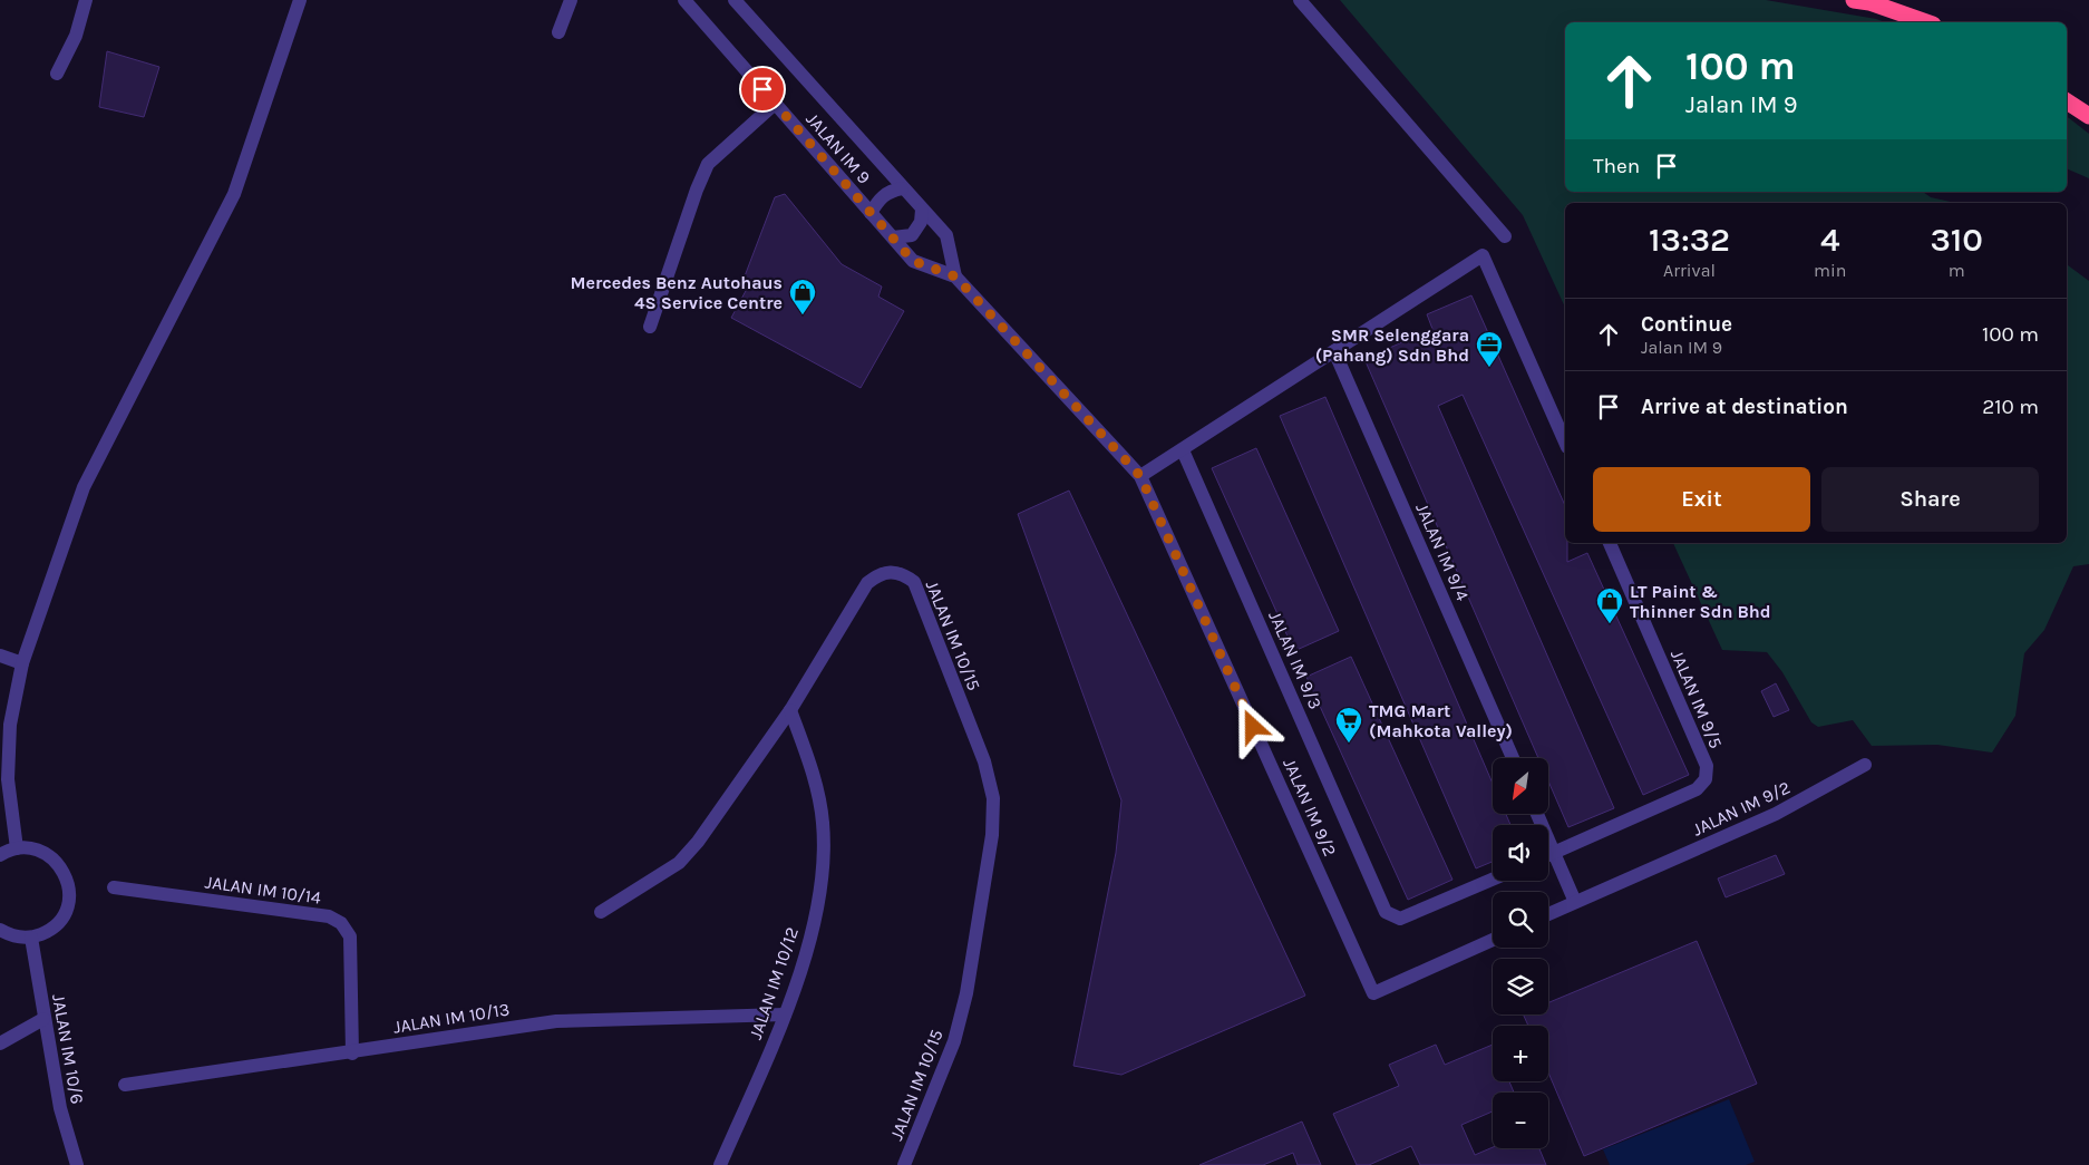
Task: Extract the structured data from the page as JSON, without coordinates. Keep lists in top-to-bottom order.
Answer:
{
  "streets": {
    "street": [
      "JALAN IM 9",
      "JALAN IM 9/4",
      "JALAN IM 10/15",
      "JALAN IM 9/3",
      "JALAN IM 9/5",
      "JALAN IM 9/2",
      "JALAN IM 10/14",
      "JALAN IM 10/12",
      "JALAN IM 10/13",
      "JALAN IM 10/6"
    ]
  },
  "crossings": [
    ["JALAN IM 9", "JALAN IM 9/2"],
    ["JALAN IM 10/15", "JALAN IM 10/12"],
    ["JALAN IM 10/14", "JALAN IM 10/13"],
    ["JALAN IM 10/12", "JALAN IM 10/13"]
  ],
  "places": {
    "shop": ["Mercedes Benz Autohaus 4S Service Centre", "LT Paint & Thinner Sdn Bhd"],
    "office": ["SMR Selenggara (Pahang) Sdn Bhd"],
    "supermarket": ["TMG Mart (Mahkota Valley)"]
  },
  "north": "bottom left",
  "page": {
    "turn": ["100 m", "Jalan IM 9"],
    "then": "Then",
    "eta": [
      "13:32",
      "Arrival",
      "4",
      "min",
      "310",
      "m"
    ],
    "list": [
      {
        "name": "Continue",
        "note": "Jalan IM 9",
        "value": "100 m"
      },
      {
        "name": "Arrive at destination",
        "value": "210 m"
      }
    ],
    "buttons": ["Exit", "Share"],
    "map_buttons": ["+", "−"]
  }
}
